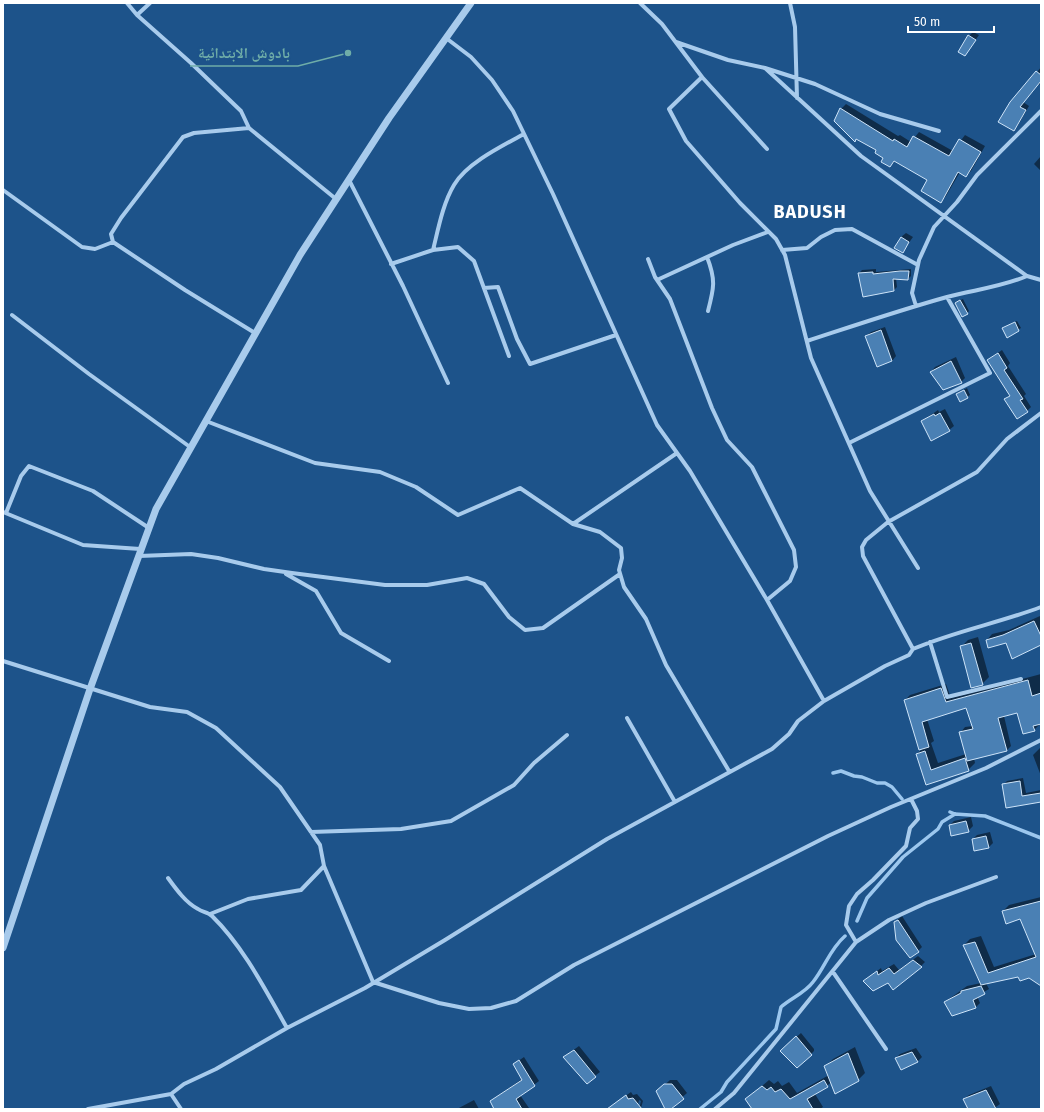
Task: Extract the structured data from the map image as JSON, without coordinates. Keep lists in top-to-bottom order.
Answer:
{
  "districts": ["BADUSH"],
  "places": ["بادوش الابتدائية"],
  "scale_bar": "50 m"
}
